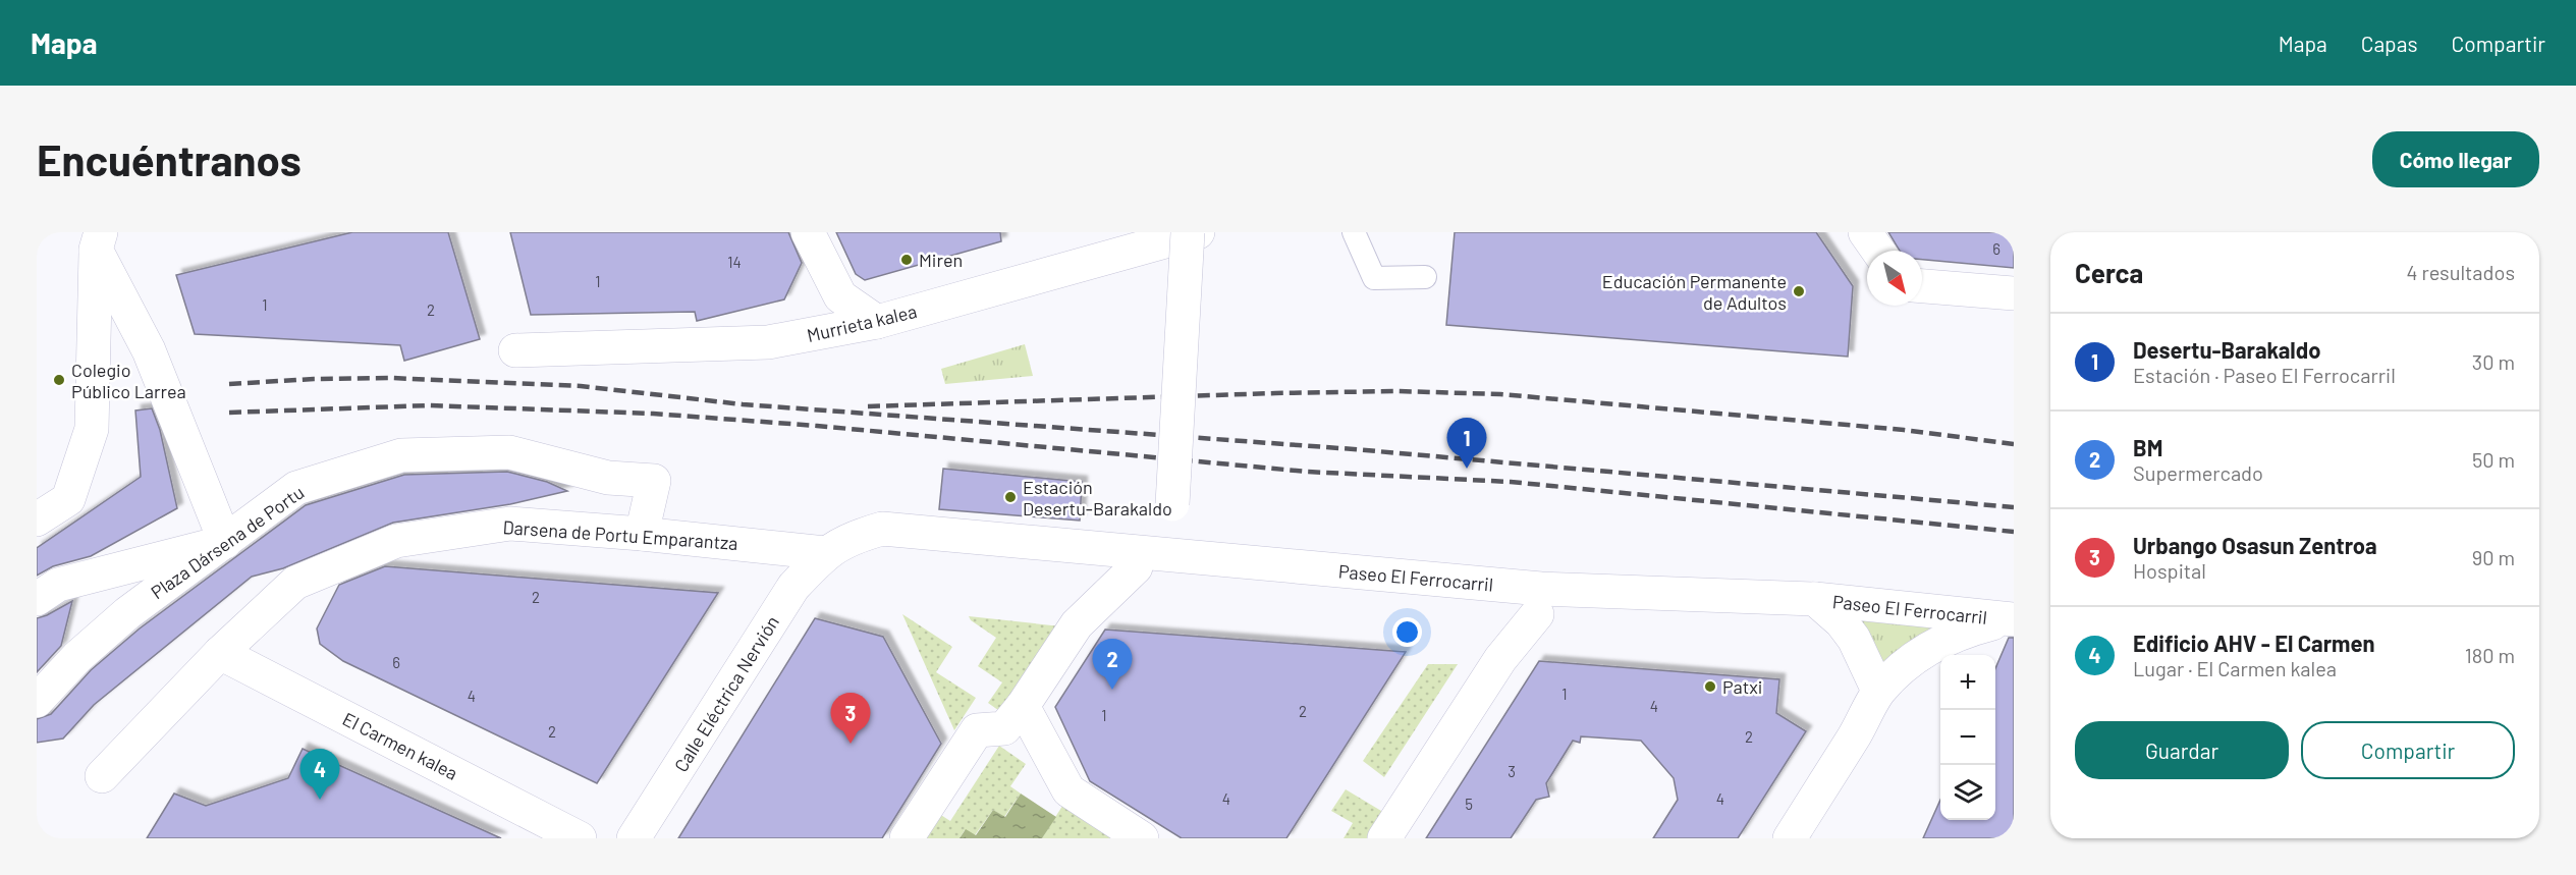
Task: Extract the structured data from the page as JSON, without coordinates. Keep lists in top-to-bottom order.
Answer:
{
  "streets": {
    "street": [
      "Murrieta kalea",
      "Darsena de Portu Emparantza",
      "Plaza Dársena de Portu",
      "Paseo El Ferrocarril",
      "Calle Eléctrica Nervión",
      "El Carmen kalea"
    ]
  },
  "crossings": [
    ["Darsena de Portu Emparantza", "Plaza Dársena de Portu"],
    ["Darsena de Portu Emparantza", "Paseo El Ferrocarril"],
    ["Darsena de Portu Emparantza", "Calle Eléctrica Nervión"],
    ["Darsena de Portu Emparantza", "El Carmen kalea"],
    ["Paseo El Ferrocarril", "Calle Eléctrica Nervión"]
  ],
  "places": [
    "Miren",
    "Educación Permanente de Adultos",
    "Colegio Público Larrea",
    "Estación Desertu-Barakaldo",
    "Patxi"
  ],
  "house_numbers": [
    "6",
    "14",
    "1",
    "1",
    "2",
    "2",
    "6",
    "1",
    "4",
    "4",
    "2",
    "1",
    "2",
    "2",
    "3",
    "4",
    "4",
    "5"
  ],
  "north": "bottom right",
  "page": {
    "header": "Mapa",
    "nav": ["Mapa", "Capas", "Compartir"],
    "buttons": [
      "Cómo llegar",
      ["Guardar", "Compartir"]
    ],
    "title": "Encuéntranos",
    "heading": ["Cerca", "4 resultados"],
    "list": [
      {
        "mark": "1",
        "name": "Desertu-Barakaldo",
        "note": "Estación · Paseo El Ferrocarril",
        "value": "30 m"
      },
      {
        "mark": "2",
        "name": "BM",
        "note": "Supermercado",
        "value": "50 m"
      },
      {
        "mark": "3",
        "name": "Urbango Osasun Zentroa",
        "note": "Hospital",
        "value": "90 m"
      },
      {
        "mark": "4",
        "name": "Edificio AHV - El Carmen",
        "note": "Lugar · El Carmen kalea",
        "value": "180 m"
      }
    ],
    "pins": [
      "1",
      "2",
      "3",
      "4"
    ],
    "map_buttons": ["+", "−"]
  }
}
